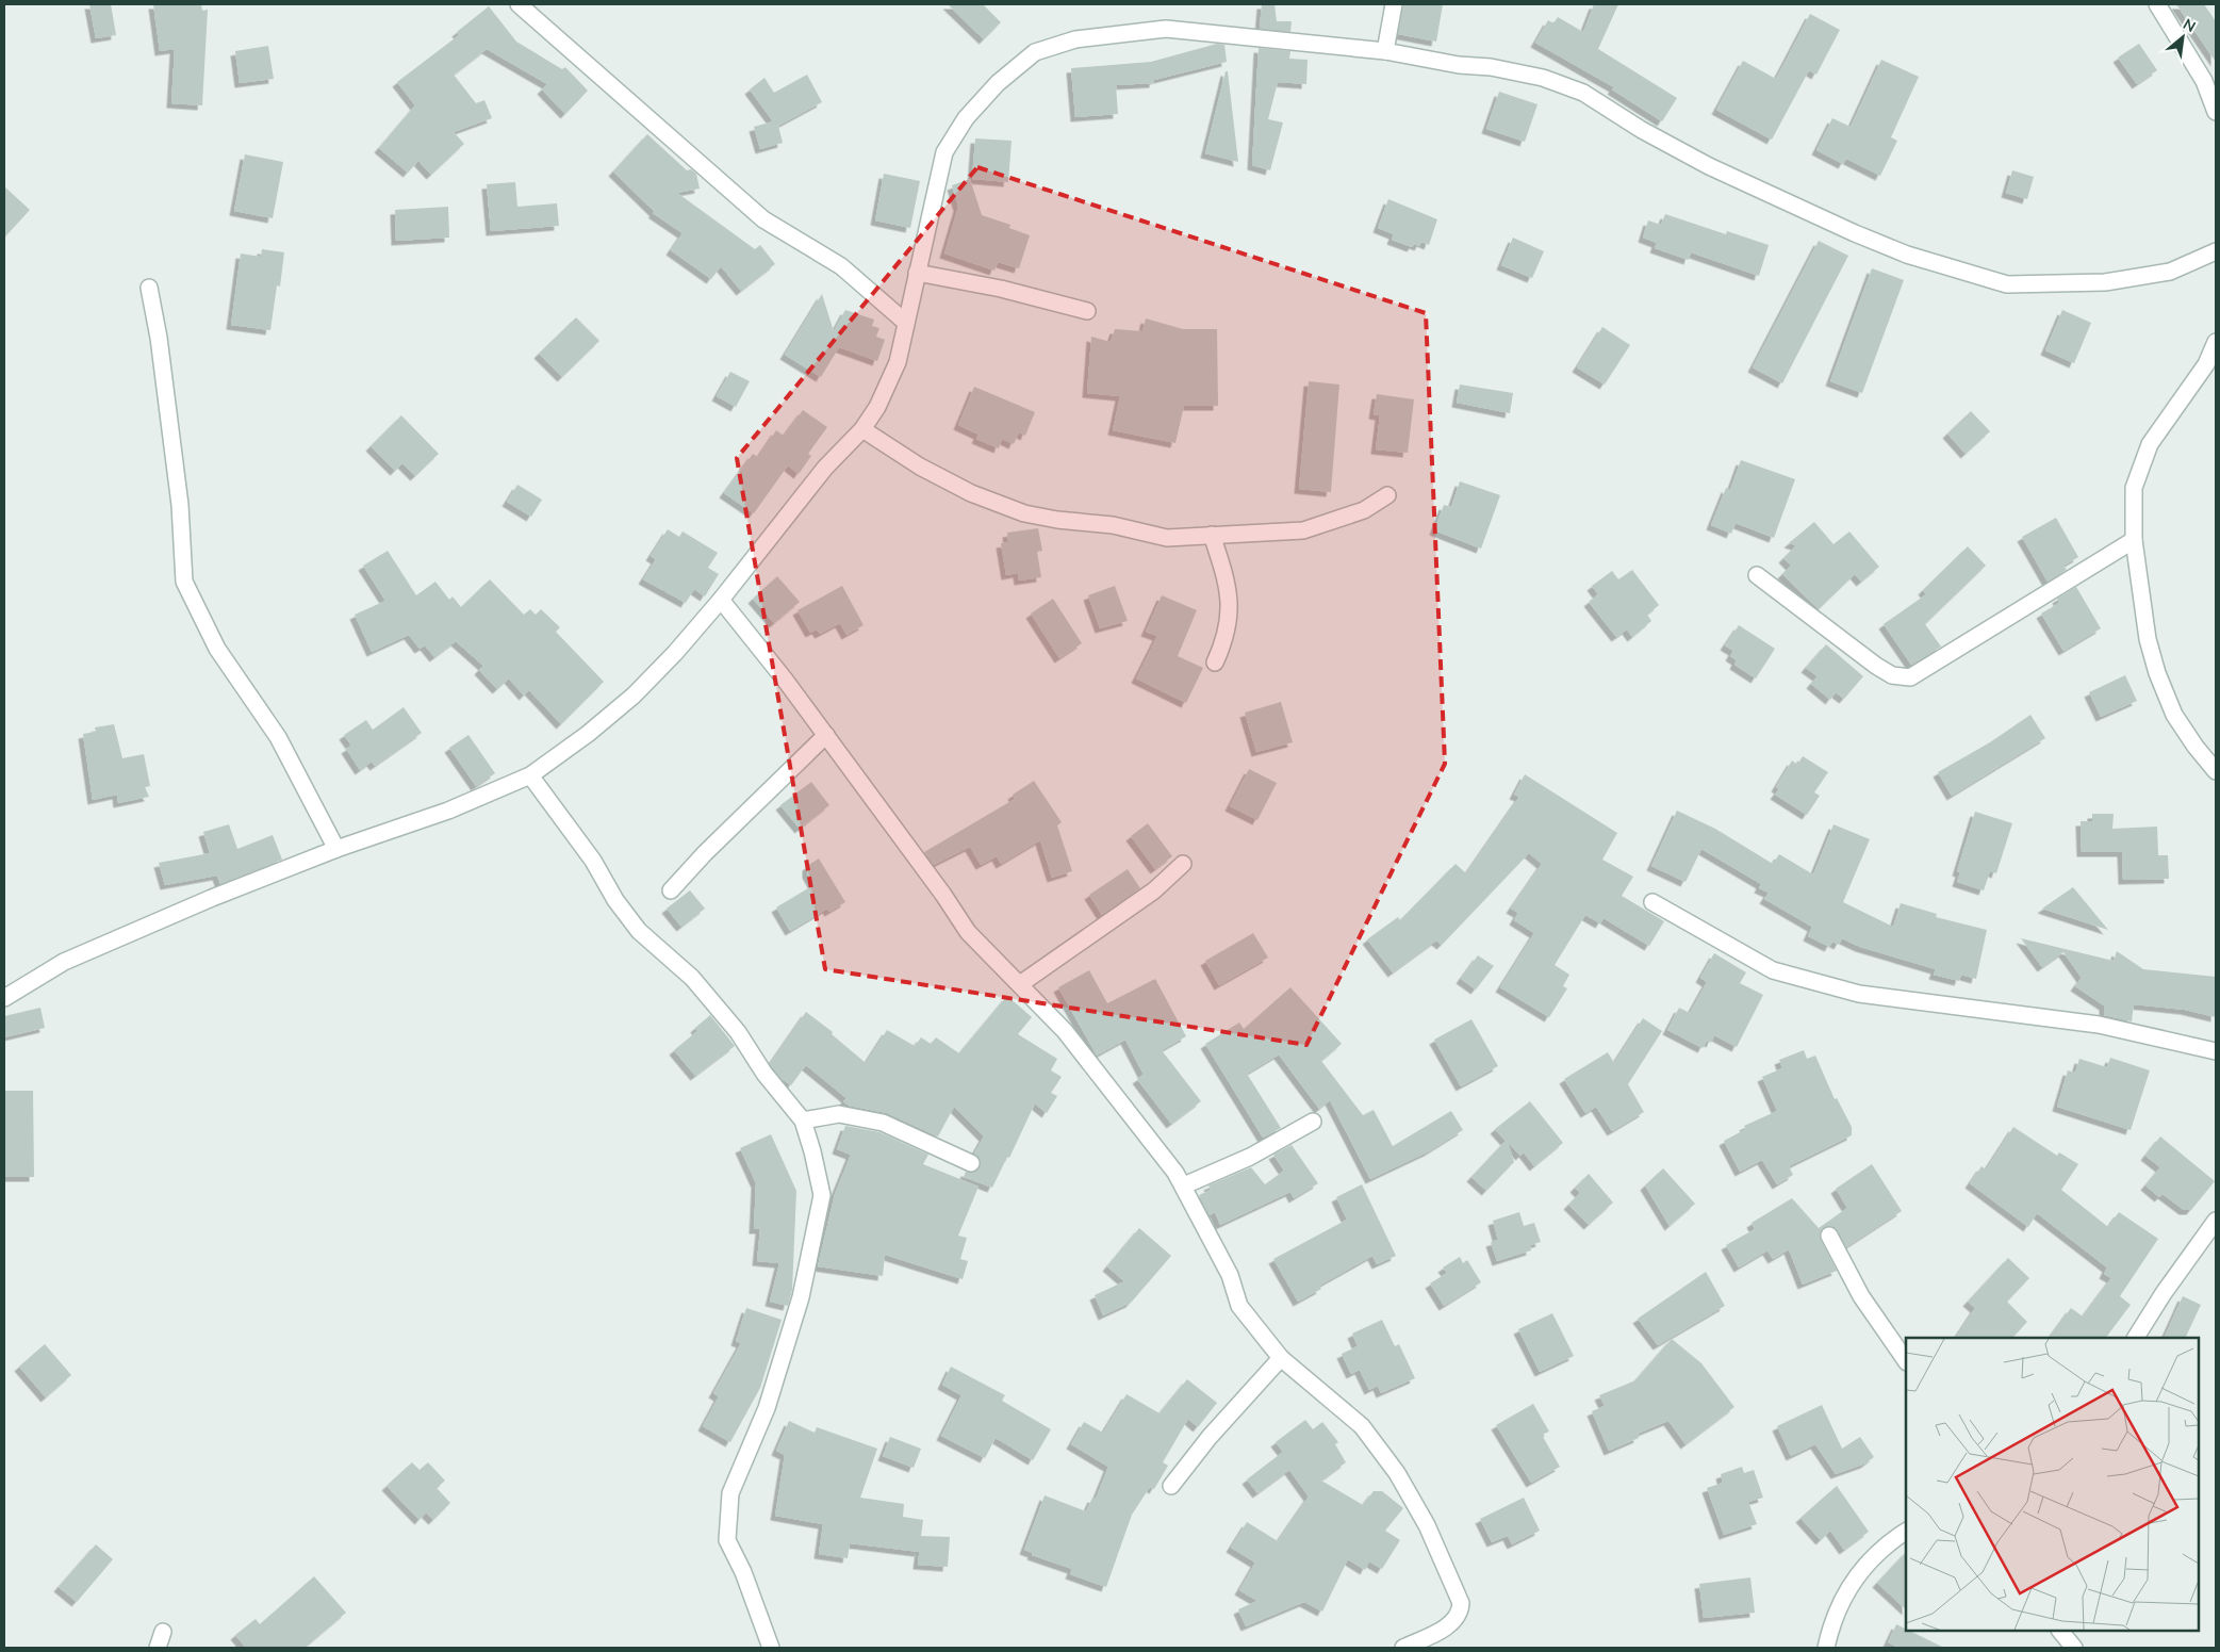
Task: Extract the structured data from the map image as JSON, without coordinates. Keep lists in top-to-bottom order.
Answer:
{
  "north": "top right"
}
